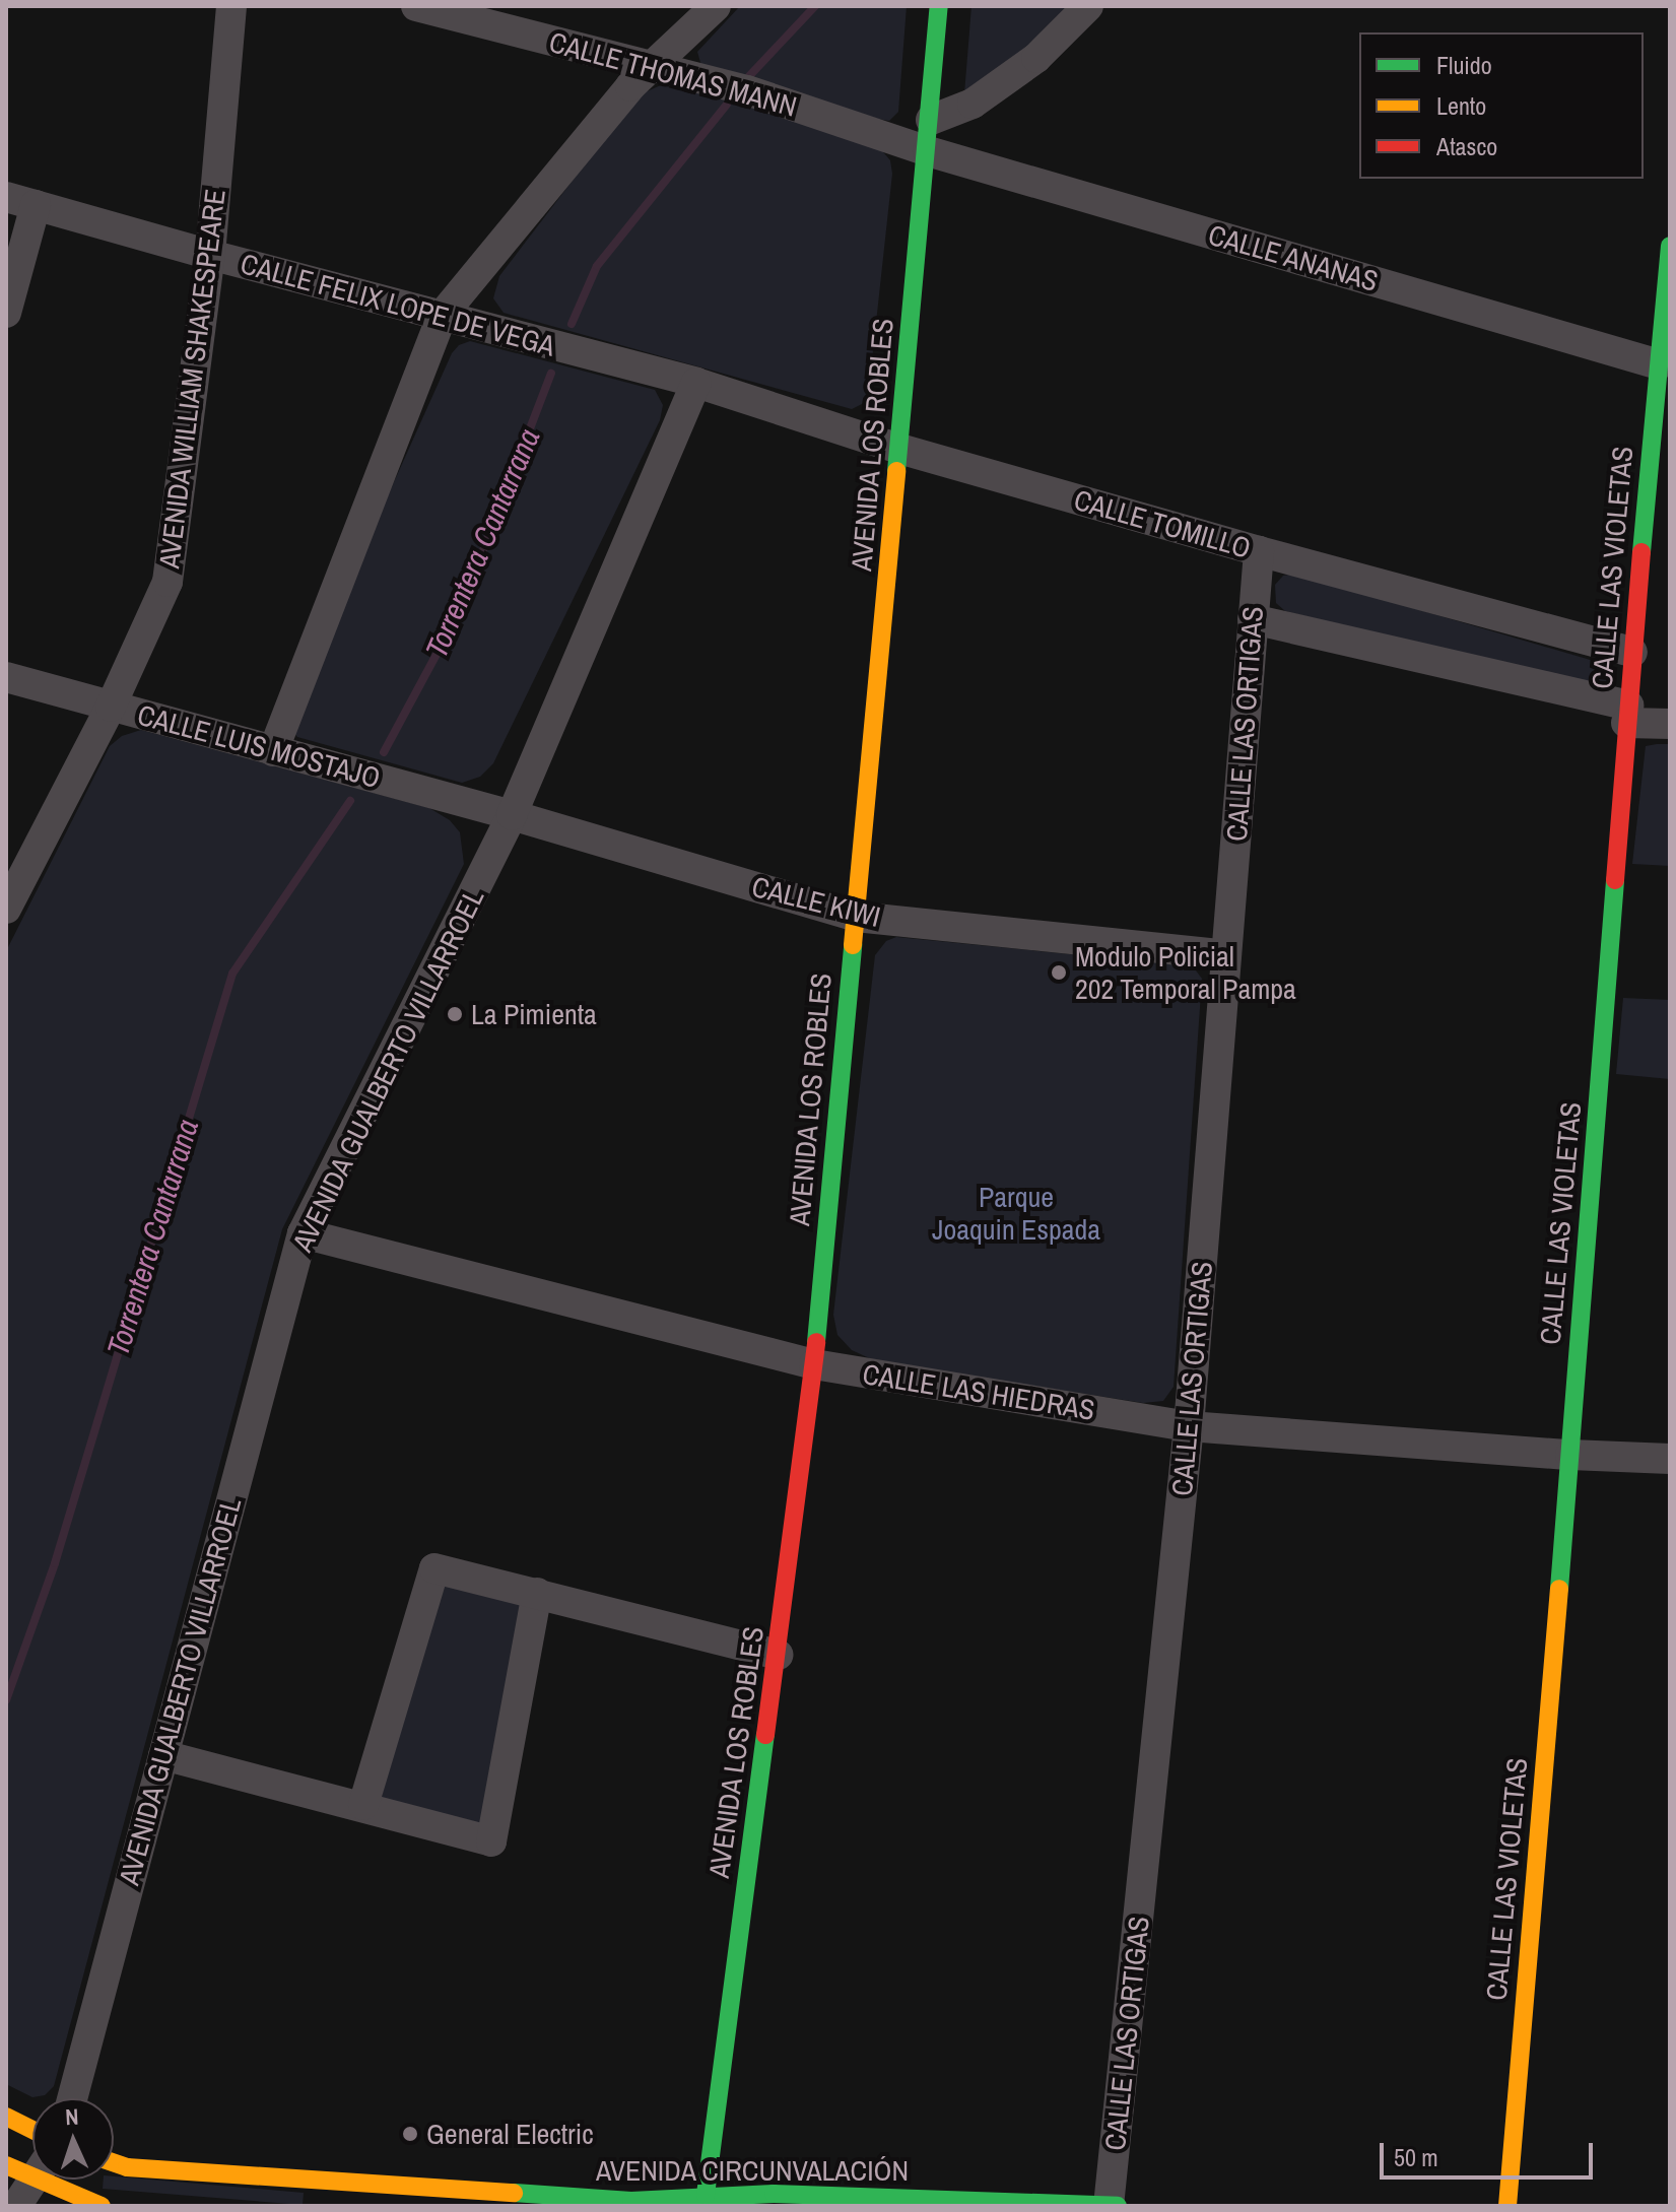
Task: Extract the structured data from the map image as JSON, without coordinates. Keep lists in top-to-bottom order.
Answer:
{
  "streets": {
    "main road": ["AVENIDA LOS ROBLES", "CALLE LAS VIOLETAS", "AVENIDA CIRCUNVALACIÓN"],
    "street": [
      "CALLE THOMAS MANN",
      "CALLE ANANAS",
      "CALLE FELIX LOPE DE VEGA",
      "AVENIDA WILLIAM SHAKESPEARE",
      "CALLE TOMILLO",
      "CALLE LAS ORTIGAS",
      "CALLE LUIS MOSTAJO",
      "CALLE KIWI",
      "AVENIDA GUALBERTO VILLARROEL",
      "CALLE LAS HIEDRAS"
    ]
  },
  "crossings": [
    ["CALLE THOMAS MANN", "CALLE ANANAS"],
    ["CALLE THOMAS MANN", "AVENIDA LOS ROBLES"],
    ["CALLE ANANAS", "AVENIDA LOS ROBLES"],
    ["CALLE ANANAS", "CALLE LAS VIOLETAS"],
    ["CALLE FELIX LOPE DE VEGA", "AVENIDA WILLIAM SHAKESPEARE"],
    ["CALLE FELIX LOPE DE VEGA", "CALLE TOMILLO"],
    ["CALLE FELIX LOPE DE VEGA", "AVENIDA GUALBERTO VILLARROEL"],
    ["AVENIDA WILLIAM SHAKESPEARE", "CALLE LUIS MOSTAJO"],
    ["AVENIDA LOS ROBLES", "CALLE TOMILLO"],
    ["AVENIDA LOS ROBLES", "CALLE KIWI"],
    ["AVENIDA LOS ROBLES", "CALLE LAS HIEDRAS"],
    ["AVENIDA LOS ROBLES", "AVENIDA CIRCUNVALACIÓN"],
    ["CALLE TOMILLO", "CALLE LAS VIOLETAS"],
    ["CALLE TOMILLO", "CALLE LAS ORTIGAS"],
    ["CALLE TOMILLO", "AVENIDA GUALBERTO VILLARROEL"],
    ["CALLE LAS VIOLETAS", "CALLE LAS HIEDRAS"],
    ["CALLE LAS ORTIGAS", "CALLE KIWI"],
    ["CALLE LAS ORTIGAS", "CALLE LAS HIEDRAS"],
    ["CALLE LAS ORTIGAS", "AVENIDA CIRCUNVALACIÓN"],
    ["CALLE LUIS MOSTAJO", "CALLE KIWI"],
    ["CALLE LUIS MOSTAJO", "AVENIDA GUALBERTO VILLARROEL"],
    ["CALLE KIWI", "AVENIDA GUALBERTO VILLARROEL"],
    ["AVENIDA GUALBERTO VILLARROEL", "CALLE LAS HIEDRAS"]
  ],
  "water": ["Torrentera Cantarrana"],
  "parks": ["Parque Joaquin Espada"],
  "places": ["Modulo Policial 202 Temporal Pampa", "La Pimienta", "General Electric"],
  "legend": ["Fluido", "Lento", "Atasco"],
  "scale_bar": "50 m",
  "north": "top"
}
